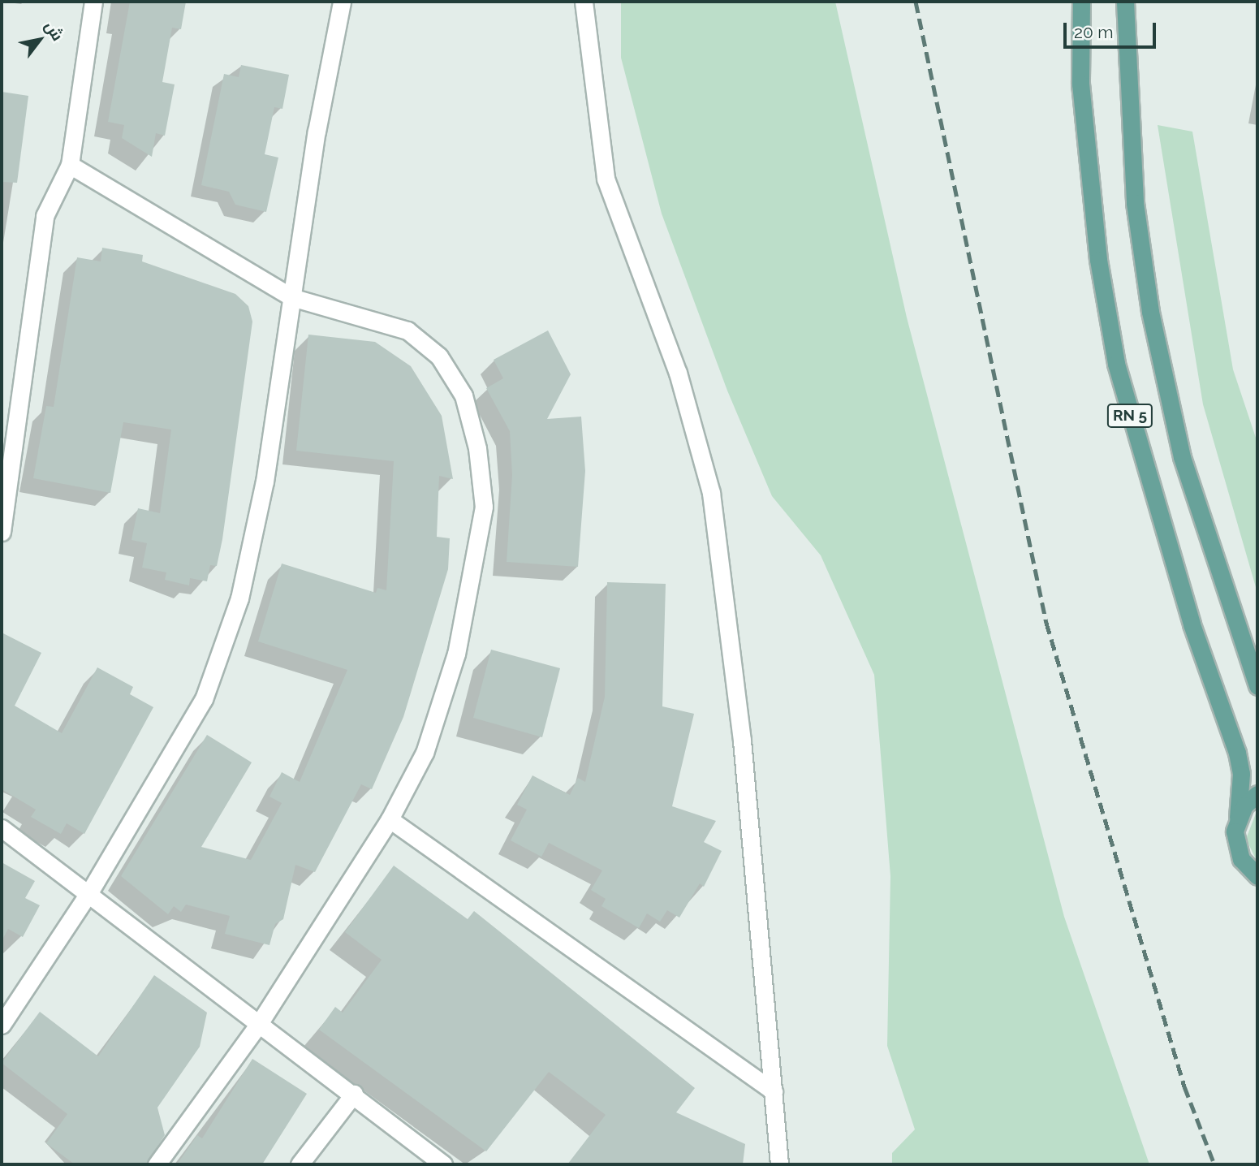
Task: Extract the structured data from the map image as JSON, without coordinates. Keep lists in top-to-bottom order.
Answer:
{
  "streets": {
    "main road": ["RN 5"]
  },
  "scale_bar": "20 m",
  "north": "top right"
}
